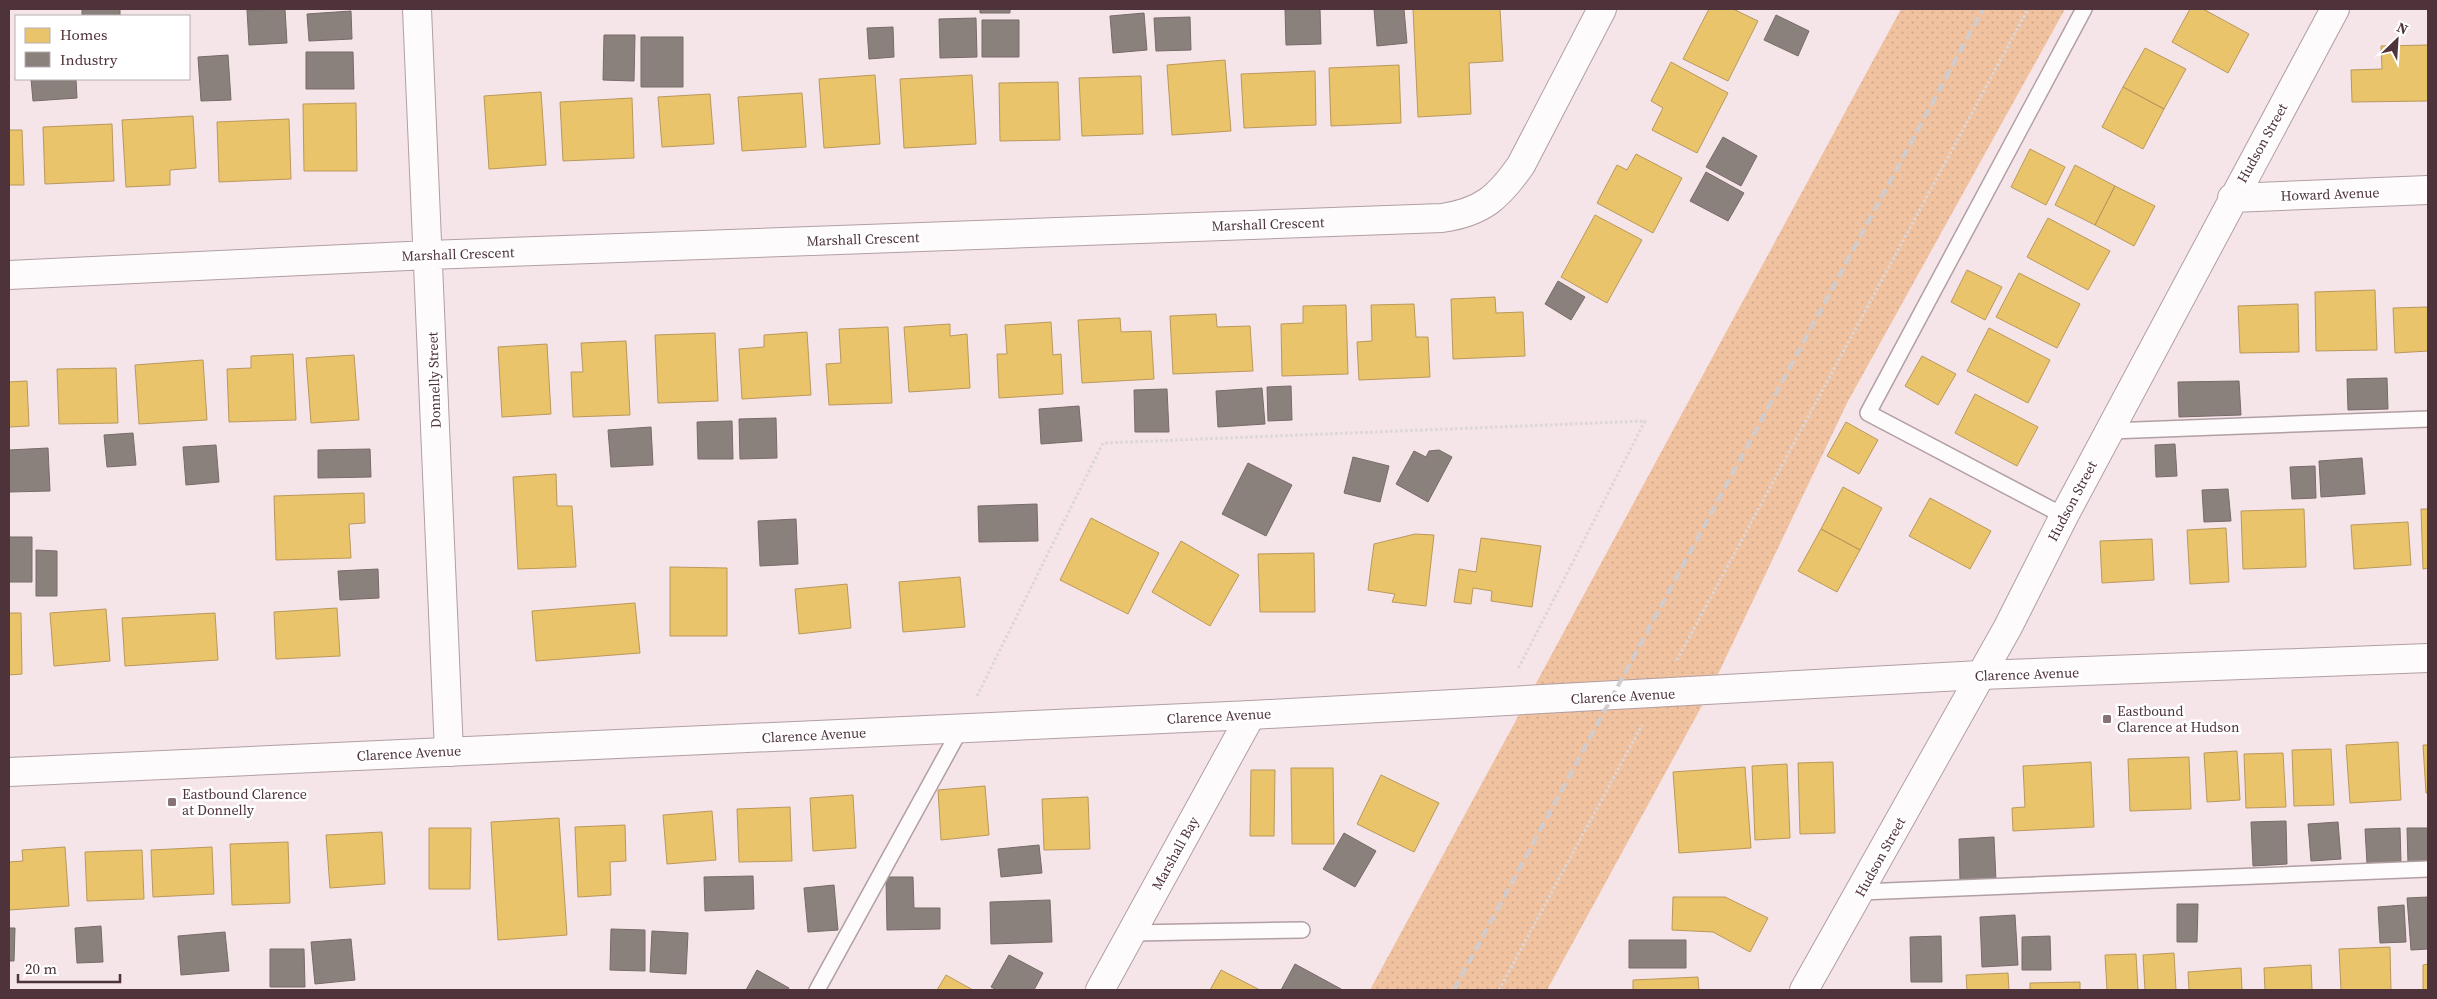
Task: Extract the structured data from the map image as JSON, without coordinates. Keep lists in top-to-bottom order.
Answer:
{
  "streets": {
    "street": [
      "Hudson Street",
      "Howard Avenue",
      "Marshall Crescent",
      "Donnelly Street",
      "Clarence Avenue",
      "Marshall Bay"
    ]
  },
  "crossings": [
    ["Hudson Street", "Howard Avenue"],
    ["Hudson Street", "Clarence Avenue"],
    ["Marshall Crescent", "Donnelly Street"],
    ["Donnelly Street", "Clarence Avenue"],
    ["Clarence Avenue", "Marshall Bay"]
  ],
  "places": {
    "transit": ["Eastbound Clarence at Hudson", "Eastbound Clarence at Donnelly"]
  },
  "legend": ["Homes", "Industry"],
  "scale_bar": "20 m",
  "north": "top right"
}
